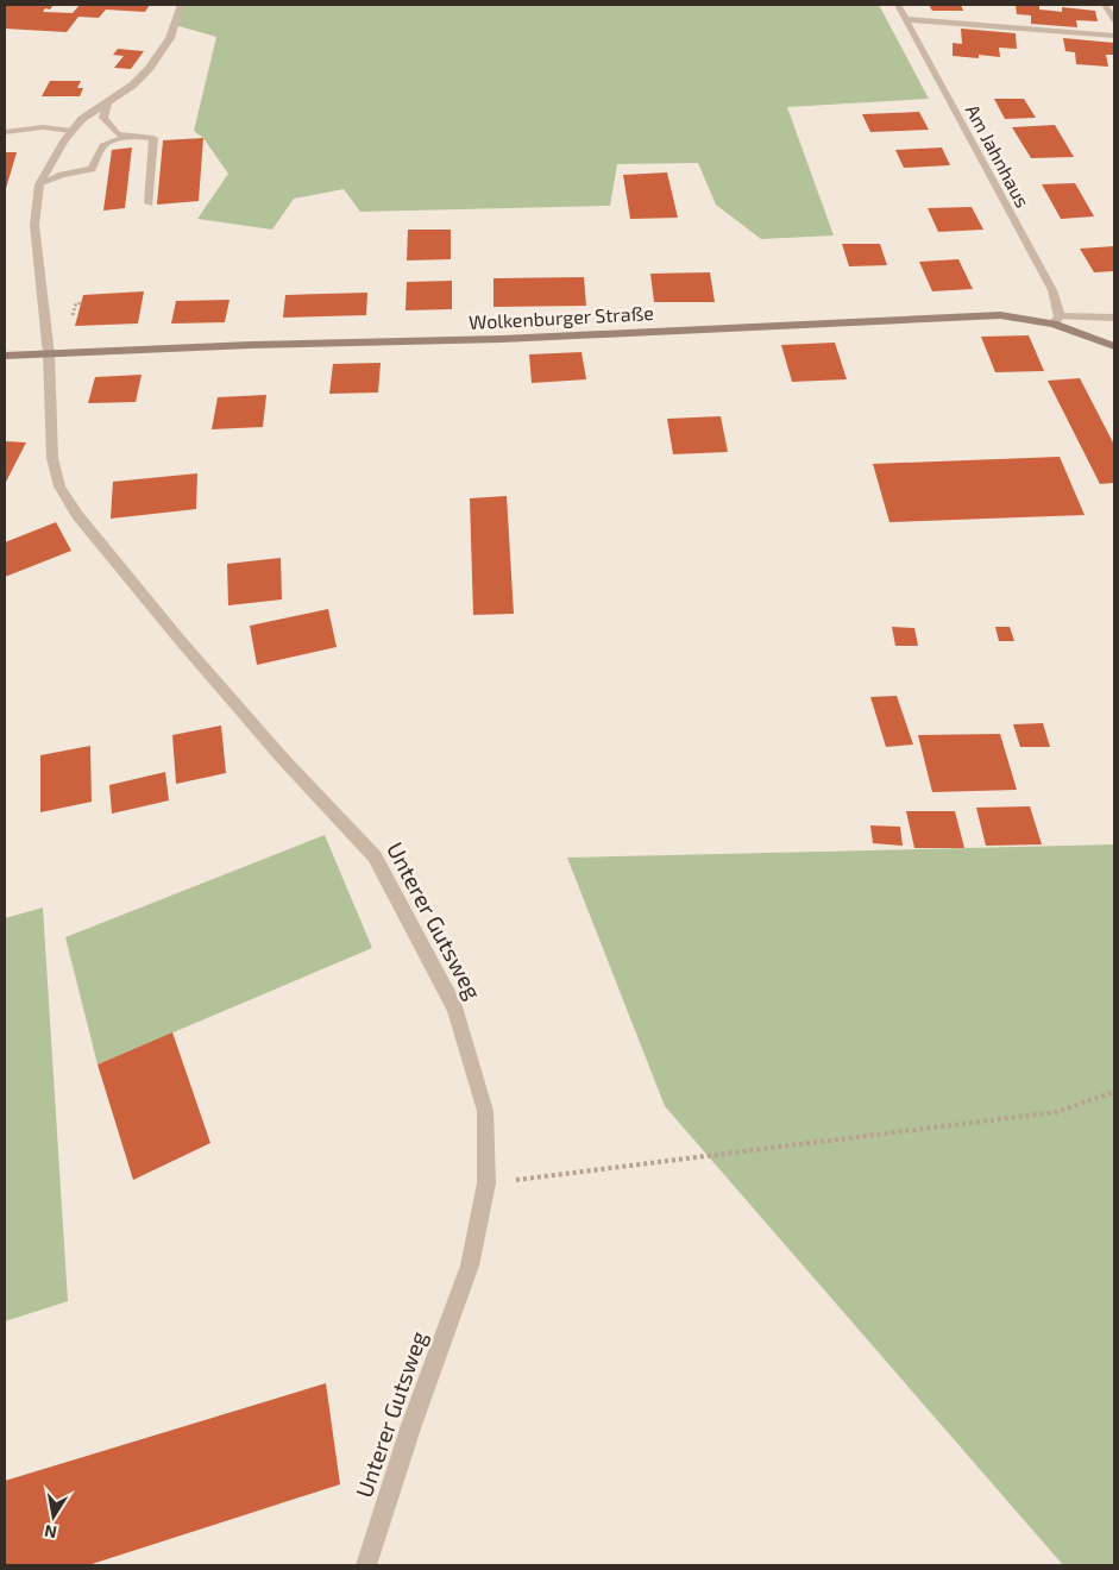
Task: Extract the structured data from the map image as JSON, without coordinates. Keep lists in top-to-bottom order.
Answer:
{
  "streets": {
    "main road": ["Wolkenburger Straße"],
    "street": ["Am Jahnhaus", "Unterer Gutsweg"]
  },
  "crossings": [
    ["Am Jahnhaus", "Wolkenburger Straße"],
    ["Wolkenburger Straße", "Unterer Gutsweg"]
  ],
  "north": "bottom"
}
